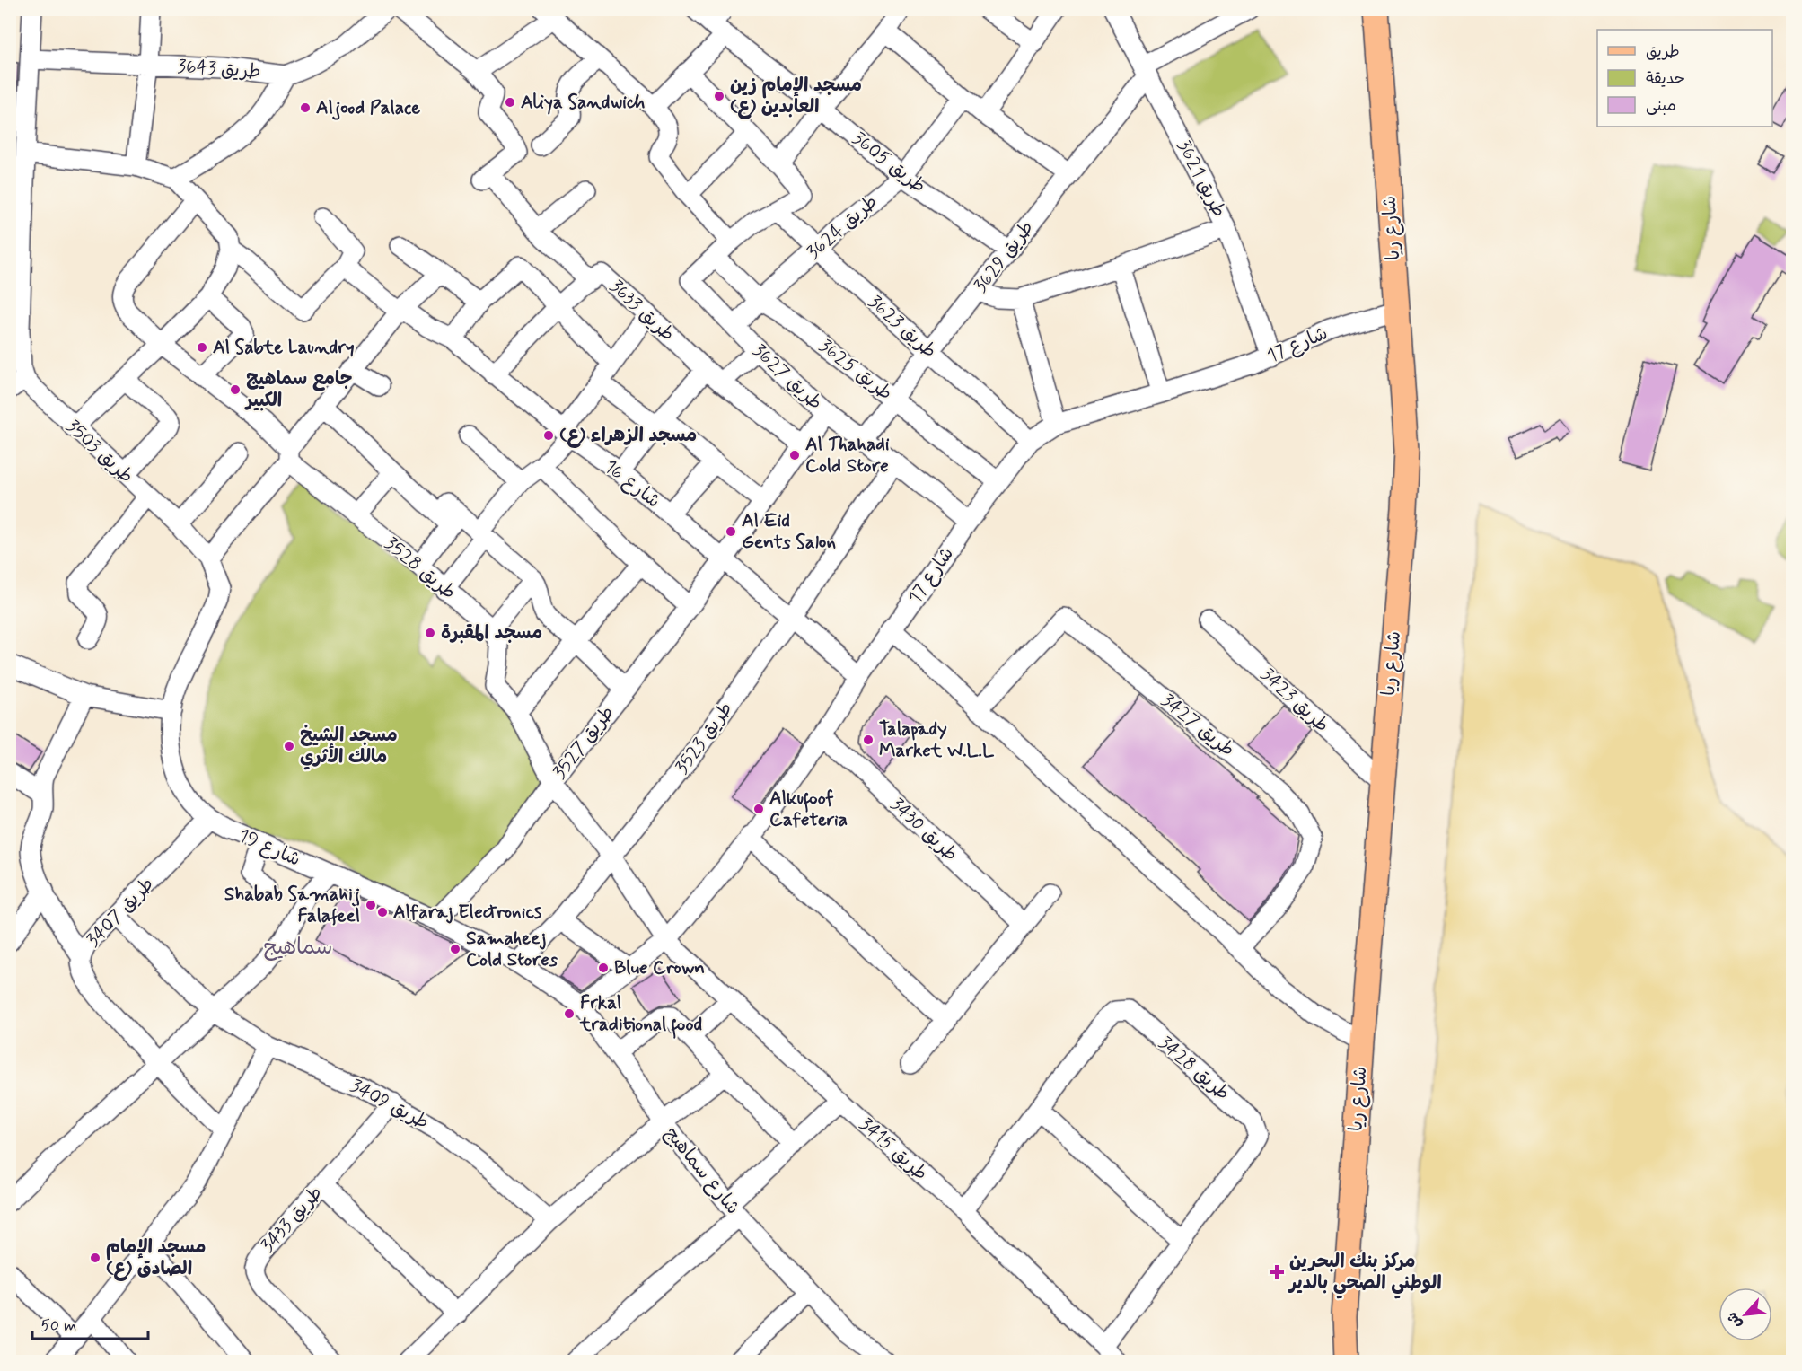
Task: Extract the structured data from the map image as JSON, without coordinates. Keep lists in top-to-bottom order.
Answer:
{
  "streets": {
    "main road": ["شارع ريا"],
    "street": [
      "طريق 3643",
      "طريق 3605",
      "طريق 3621",
      "طريق 3624",
      "طريق 3629",
      "طريق 3633",
      "طريق 3623",
      "شارع 17",
      "طريق 3625",
      "طريق 3627",
      "طريق 3503",
      "شارع 16",
      "طريق 3528",
      "طريق 3423",
      "طريق 3427",
      "طريق 3523",
      "طريق 3527",
      "طريق 3430",
      "شارع 19",
      "طريق 3407",
      "طريق 3428",
      "طريق 3409",
      "طريق 3415",
      "شارع سماهيج",
      "طريق 3433"
    ]
  },
  "crossings": [
    ["طريق 3605", "طريق 3624"],
    ["طريق 3605", "طريق 3629"],
    ["طريق 3621", "طريق 3629"],
    ["طريق 3621", "شارع 17"],
    ["طريق 3624", "طريق 3623"],
    ["طريق 3624", "طريق 3625"],
    ["طريق 3624", "طريق 3627"],
    ["شارع ريا", "شارع 17"],
    ["شارع ريا", "طريق 3423"],
    ["طريق 3629", "طريق 3623"],
    ["طريق 3629", "طريق 3625"],
    ["طريق 3629", "طريق 3627"],
    ["طريق 3633", "شارع 16"],
    ["طريق 3623", "شارع 17"],
    ["شارع 17", "طريق 3625"],
    ["شارع 17", "طريق 3627"],
    ["شارع 17", "شارع 16"],
    ["شارع 17", "طريق 3430"],
    ["شارع 17", "شارع 19"],
    ["شارع 17", "طريق 3415"],
    ["شارع 17", "شارع سماهيج"],
    ["طريق 3625", "طريق 3627"],
    ["طريق 3503", "شارع 19"],
    ["شارع 16", "طريق 3523"],
    ["شارع 16", "طريق 3527"],
    ["طريق 3523", "شارع 19"],
    ["طريق 3523", "طريق 3415"],
    ["طريق 3527", "شارع 19"],
    ["طريق 3527", "طريق 3415"],
    ["شارع 19", "طريق 3407"],
    ["شارع 19", "شارع سماهيج"],
    ["طريق 3407", "طريق 3409"],
    ["طريق 3428", "طريق 3415"],
    ["طريق 3409", "طريق 3433"]
  ],
  "districts": ["سماهيج"],
  "places": {
    "other": [
      "مسجد الإمام زين العابدين (ع)",
      "Aliya Sandwich",
      "Aljood Palace",
      "Al Sabte Laundry",
      "جامع سماهيج الكبير",
      "مسجد الزهراء (ع)",
      "Al Thahadi Cold Store",
      "Al Eid Gents Salon",
      "مسجد المقبرة",
      "Talapady Market W.L.L",
      "مسجد الشيخ مالك الأثري",
      "Alkufoof Cafeteria",
      "Shabab Samahij Falafeel",
      "Alfaraj Electronics",
      "Samaheej Cold Stores",
      "Blue Crown",
      "Frkal traditional food",
      "مسجد الإمام الصادق (ع)"
    ],
    "health": ["مركز بنك البحرين الوطني الصحي بالدير"]
  },
  "legend": ["طريق", "حديقة", "مبنى"],
  "scale_bar": "50 m",
  "north": "bottom left"
}
